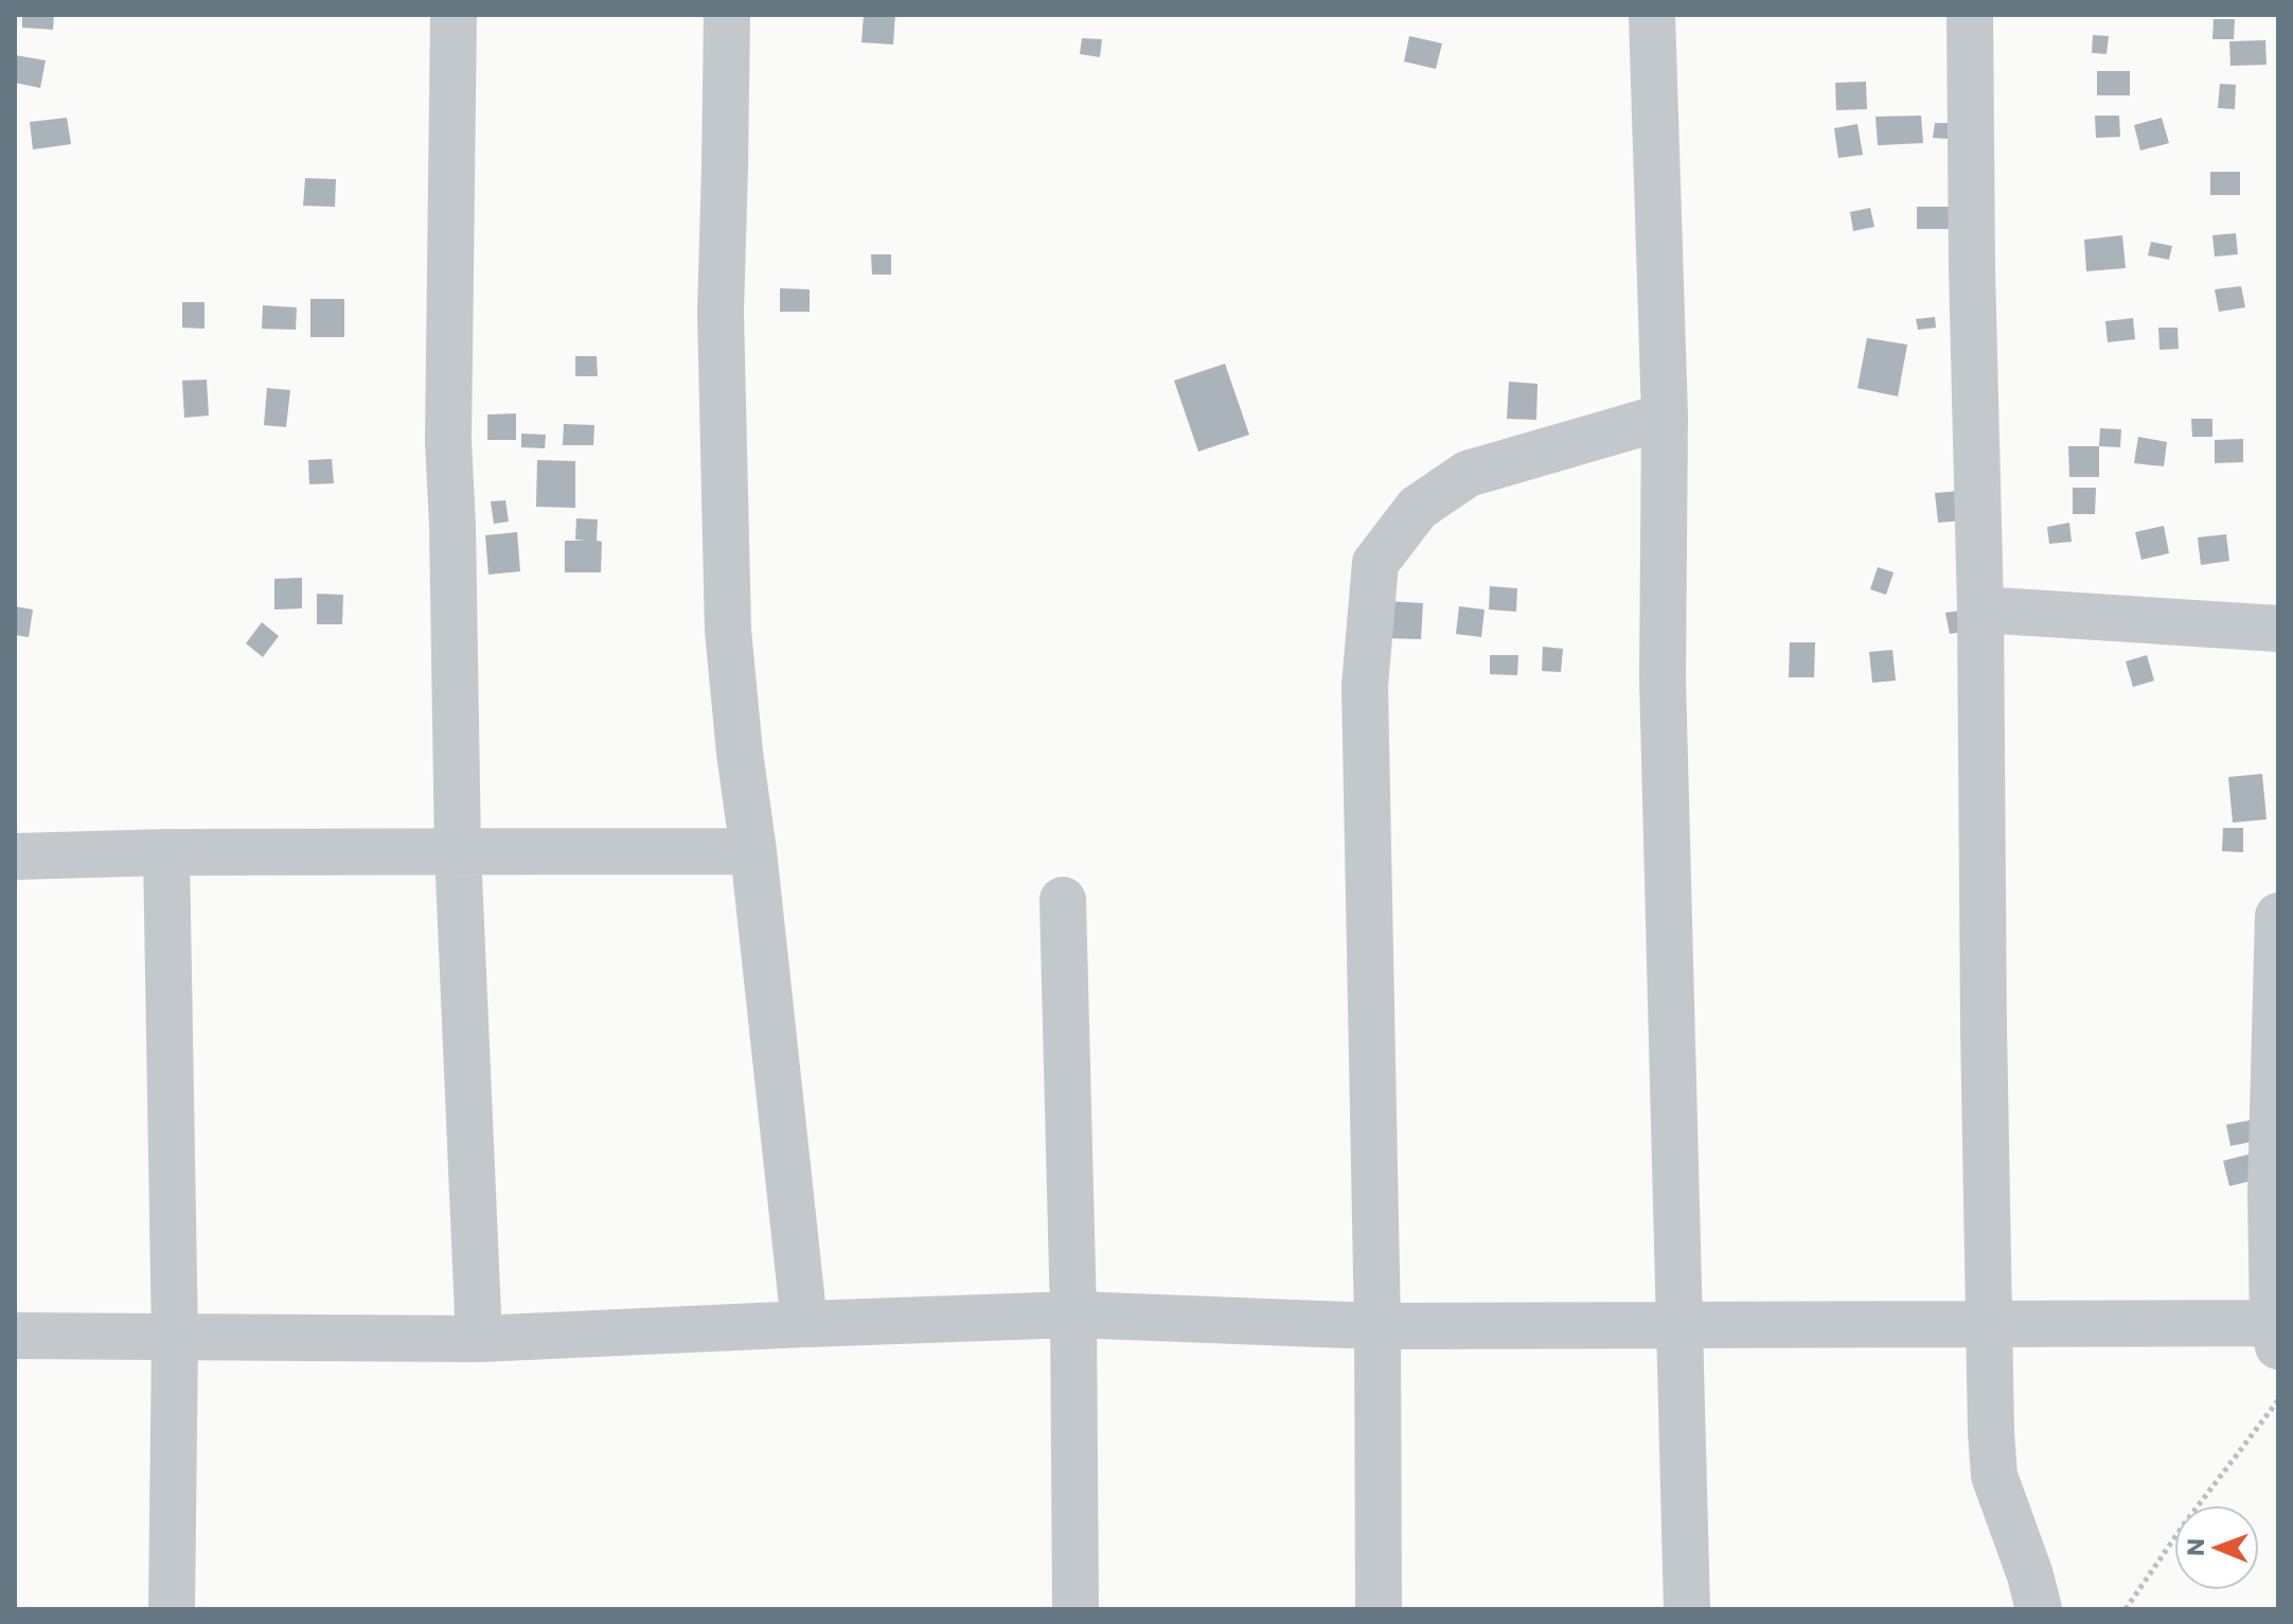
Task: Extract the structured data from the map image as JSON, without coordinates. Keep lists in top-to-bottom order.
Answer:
{
  "north": "left"
}
